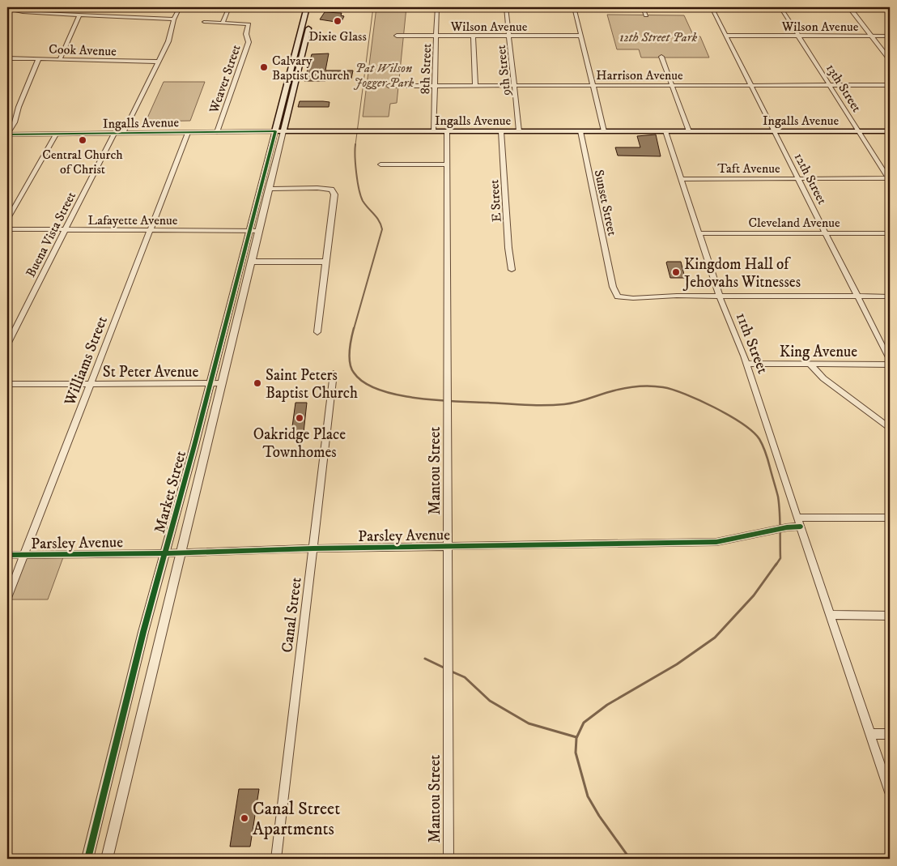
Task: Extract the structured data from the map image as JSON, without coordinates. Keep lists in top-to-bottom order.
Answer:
{
  "streets": {
    "main road": ["Ingalls Avenue", "Market Street"],
    "street": [
      "Wilson Avenue",
      "Cook Avenue",
      "8th Street",
      "9th Street",
      "Harrison Avenue",
      "Weaver Street",
      "13th Street",
      "Taft Avenue",
      "12th Street",
      "E Street",
      "Sunset Street",
      "Lafayette Avenue",
      "Cleveland Avenue",
      "Buena Vista Street",
      "11th Street",
      "King Avenue",
      "Williams Street",
      "St Peter Avenue",
      "Mantou Street",
      "Parsley Avenue",
      "Canal Street"
    ]
  },
  "crossings": [
    ["Wilson Avenue", "8th Street"],
    ["Wilson Avenue", "9th Street"],
    ["Wilson Avenue", "13th Street"],
    ["Wilson Avenue", "12th Street"],
    ["8th Street", "Harrison Avenue"],
    ["8th Street", "Ingalls Avenue"],
    ["9th Street", "Harrison Avenue"],
    ["9th Street", "Ingalls Avenue"],
    ["Harrison Avenue", "13th Street"],
    ["Harrison Avenue", "12th Street"],
    ["Weaver Street", "Ingalls Avenue"],
    ["13th Street", "Ingalls Avenue"],
    ["13th Street", "Taft Avenue"],
    ["Ingalls Avenue", "12th Street"],
    ["Ingalls Avenue", "E Street"],
    ["Ingalls Avenue", "Sunset Street"],
    ["Ingalls Avenue", "Buena Vista Street"],
    ["Ingalls Avenue", "11th Street"],
    ["Ingalls Avenue", "Williams Street"],
    ["Ingalls Avenue", "Mantou Street"],
    ["Ingalls Avenue", "Market Street"],
    ["Taft Avenue", "12th Street"],
    ["Taft Avenue", "11th Street"],
    ["12th Street", "Cleveland Avenue"],
    ["Sunset Street", "11th Street"],
    ["Lafayette Avenue", "Buena Vista Street"],
    ["Lafayette Avenue", "Williams Street"],
    ["Lafayette Avenue", "Market Street"],
    ["Cleveland Avenue", "11th Street"],
    ["11th Street", "King Avenue"],
    ["11th Street", "Parsley Avenue"],
    ["Williams Street", "St Peter Avenue"],
    ["Williams Street", "Parsley Avenue"],
    ["St Peter Avenue", "Market Street"],
    ["Mantou Street", "Parsley Avenue"],
    ["Market Street", "Parsley Avenue"],
    ["Parsley Avenue", "Canal Street"]
  ],
  "parks": ["12th Street Park", "Pat Wilson Jogger Park"],
  "places": [
    "Dixie Glass",
    "Calvary Baptist Church",
    "Central Church of Christ",
    "Kingdom Hall of Jehovahs Witnesses",
    "Saint Peters Baptist Church",
    "Oakridge Place Townhomes",
    "Canal Street Apartments"
  ]
}
